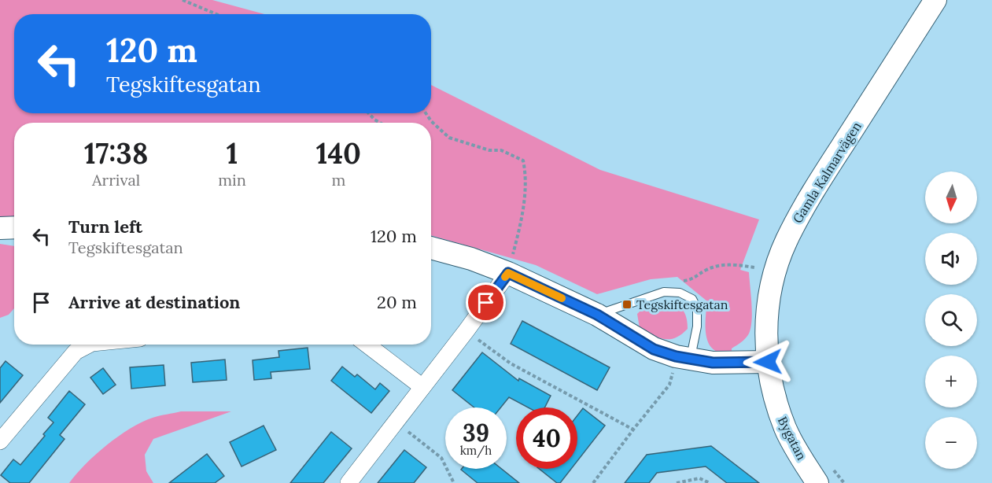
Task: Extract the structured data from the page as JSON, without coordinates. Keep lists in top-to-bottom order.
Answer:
{
  "streets": {
    "street": ["Gamla Kalmarvägen", "Bygatan"]
  },
  "crossings": [
    ["Gamla Kalmarvägen", "Bygatan"]
  ],
  "places": {
    "transit": ["Tegskiftesgatan"]
  },
  "north": "bottom",
  "page": {
    "turn": ["120 m", "Tegskiftesgatan"],
    "eta": [
      "17:38",
      "Arrival",
      "1",
      "min",
      "140",
      "m"
    ],
    "map_buttons": ["+", "−"],
    "list": [
      {
        "name": "Turn left",
        "note": "Tegskiftesgatan",
        "value": "120 m"
      },
      {
        "name": "Arrive at destination",
        "value": "20 m"
      }
    ],
    "speed": "39 km/h",
    "limit": "40"
  }
}
